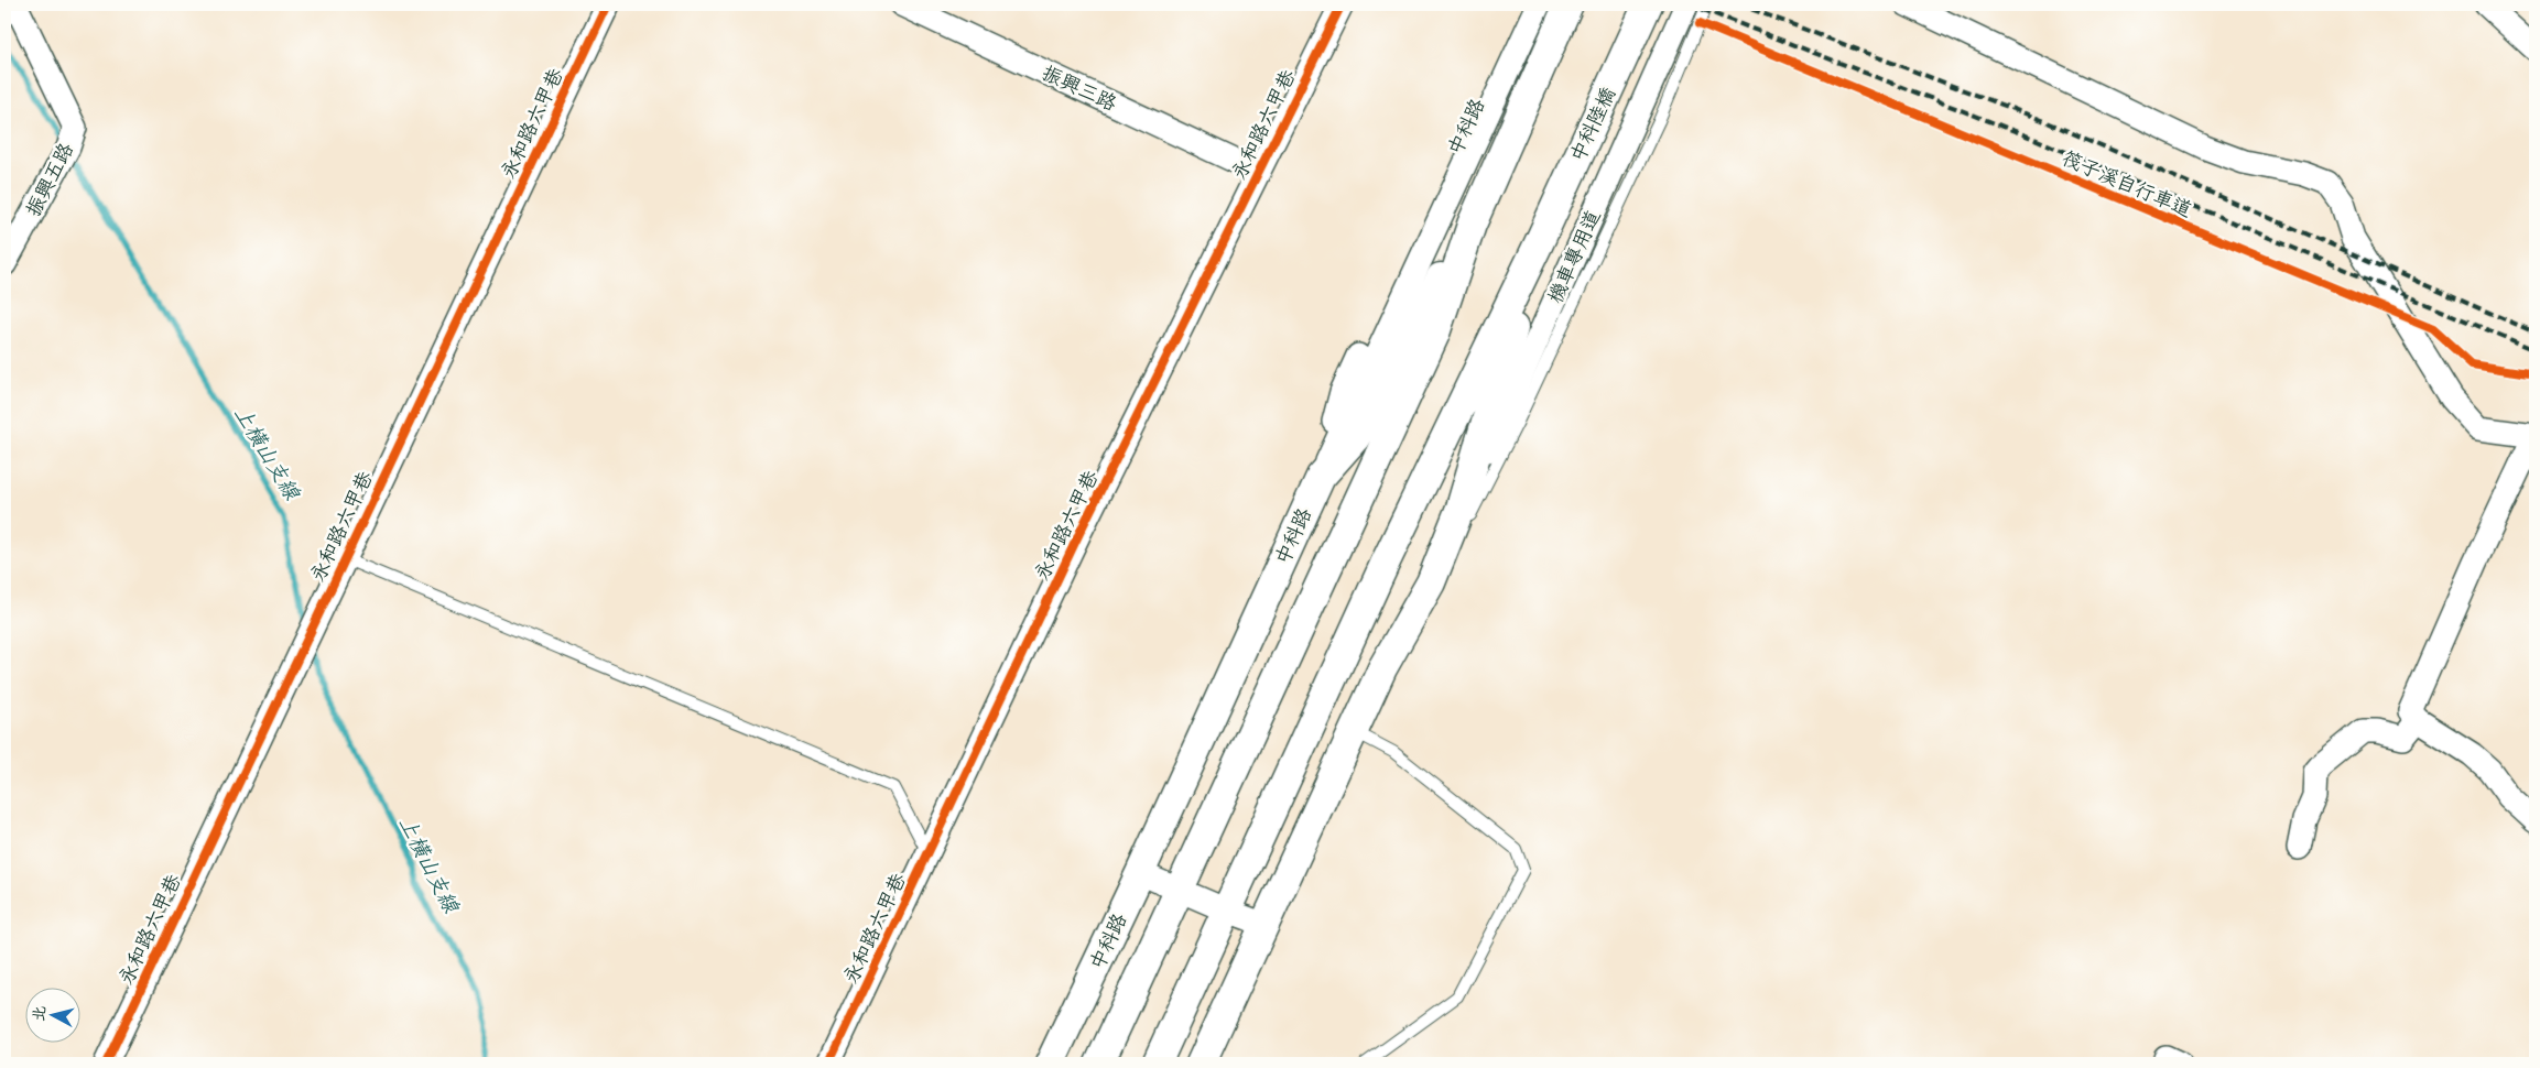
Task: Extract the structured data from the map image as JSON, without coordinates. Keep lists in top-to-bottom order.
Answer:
{
  "streets": {
    "street": [
      "振興三路",
      "永和路六甲巷",
      "中科陸橋",
      "中科路",
      "振興五路",
      "機車專用道"
    ],
    "cycle path": ["筏子溪自行車道"]
  },
  "crossings": [
    ["振興三路", "永和路六甲巷"]
  ],
  "water": ["上橫山支線"],
  "north": "left"
}
